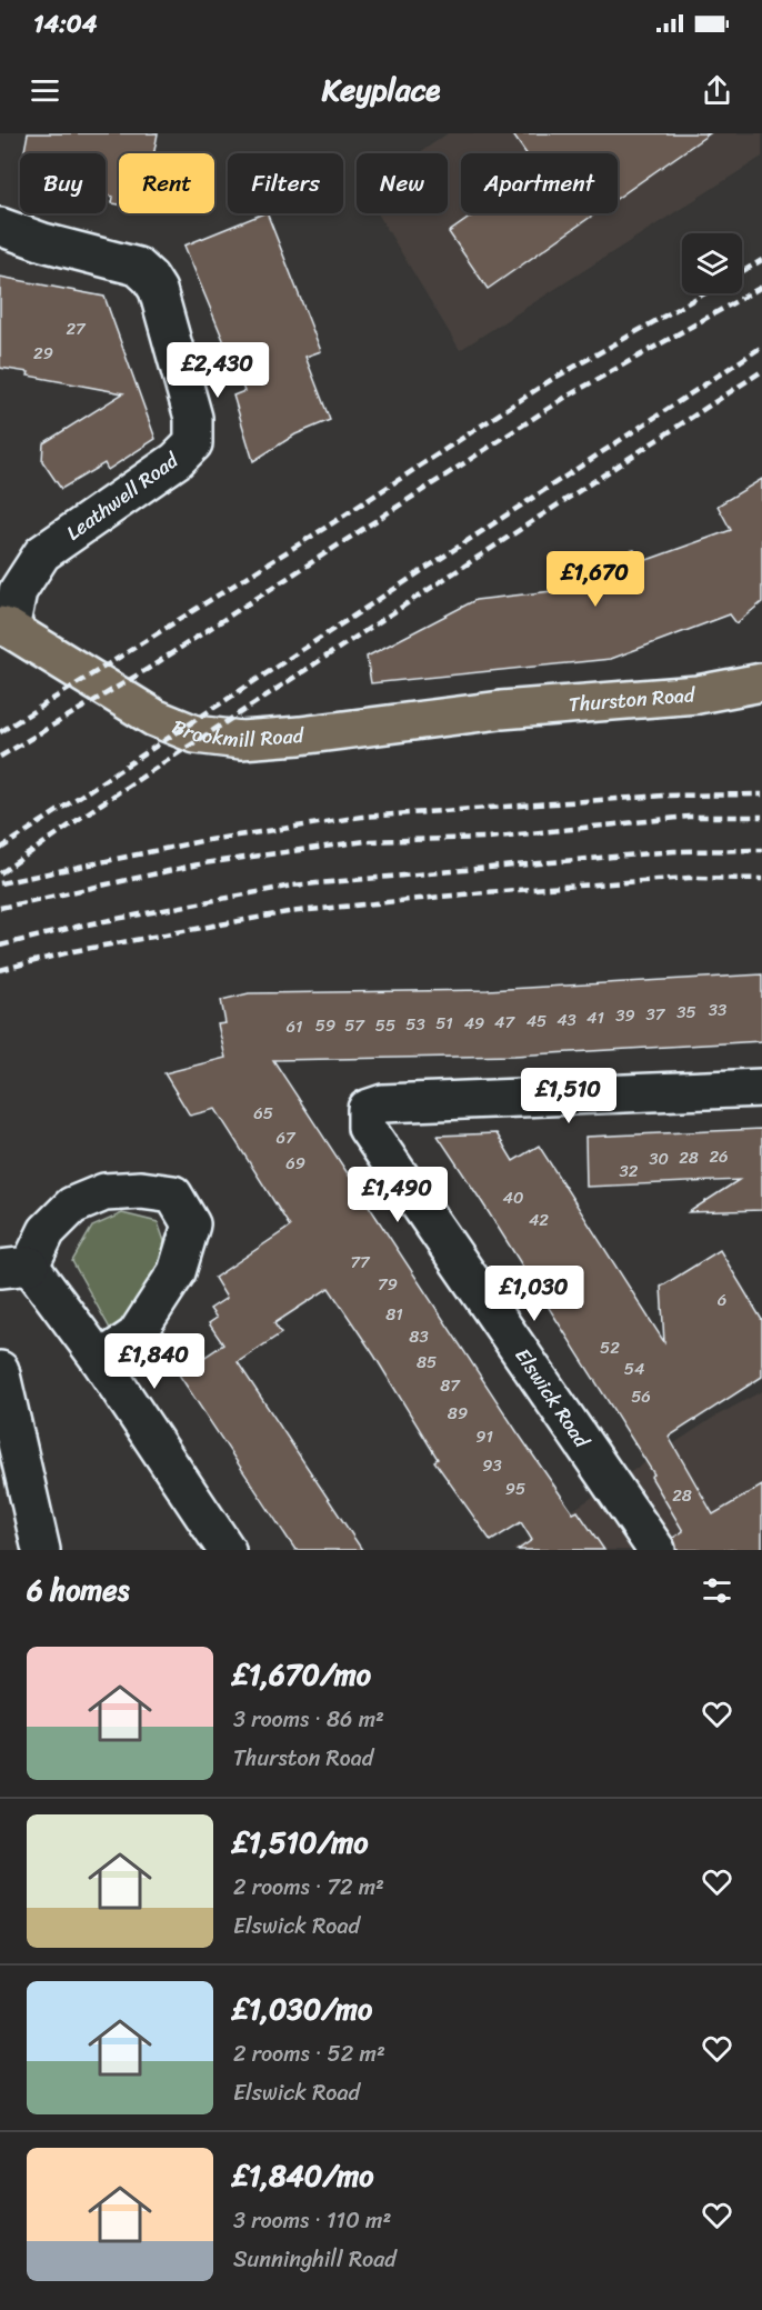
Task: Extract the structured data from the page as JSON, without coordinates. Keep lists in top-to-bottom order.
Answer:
{
  "streets": {
    "main road": ["Thurston Road", "Brookmill Road"],
    "street": ["Leathwell Road", "Elswick Road"]
  },
  "crossings": [
    ["Leathwell Road", "Brookmill Road"],
    ["Thurston Road", "Brookmill Road"]
  ],
  "house_numbers": [
    "27",
    "29",
    "33",
    "35",
    "37",
    "39",
    "41",
    "43",
    "45",
    "47",
    "51",
    "49",
    "53",
    "59",
    "57",
    "55",
    "61",
    "65",
    "67",
    "26",
    "28",
    "30",
    "69",
    "32",
    "40",
    "42",
    "77",
    "79",
    "6",
    "81",
    "83",
    "52",
    "85",
    "54",
    "87",
    "56",
    "89",
    "91",
    "93",
    "95",
    "28"
  ],
  "page": {
    "status": "14:04",
    "header": "Keyplace",
    "chip": [
      "Buy",
      "Rent",
      "Filters",
      "New",
      "Apartment"
    ],
    "price": [
      "£2,430",
      "£1,670",
      "£1,510",
      "£1,490",
      "£1,030",
      "£1,840"
    ],
    "heading": "6 homes",
    "list": [
      {
        "name": "£1,670/mo",
        "note": "3 rooms · 86 m² · Thurston Road"
      },
      {
        "name": "£1,510/mo",
        "note": "2 rooms · 72 m² · Elswick Road"
      },
      {
        "name": "£1,030/mo",
        "note": "2 rooms · 52 m² · Elswick Road"
      },
      {
        "name": "£1,840/mo",
        "note": "3 rooms · 110 m² · Sunninghill Road"
      }
    ]
  }
}
